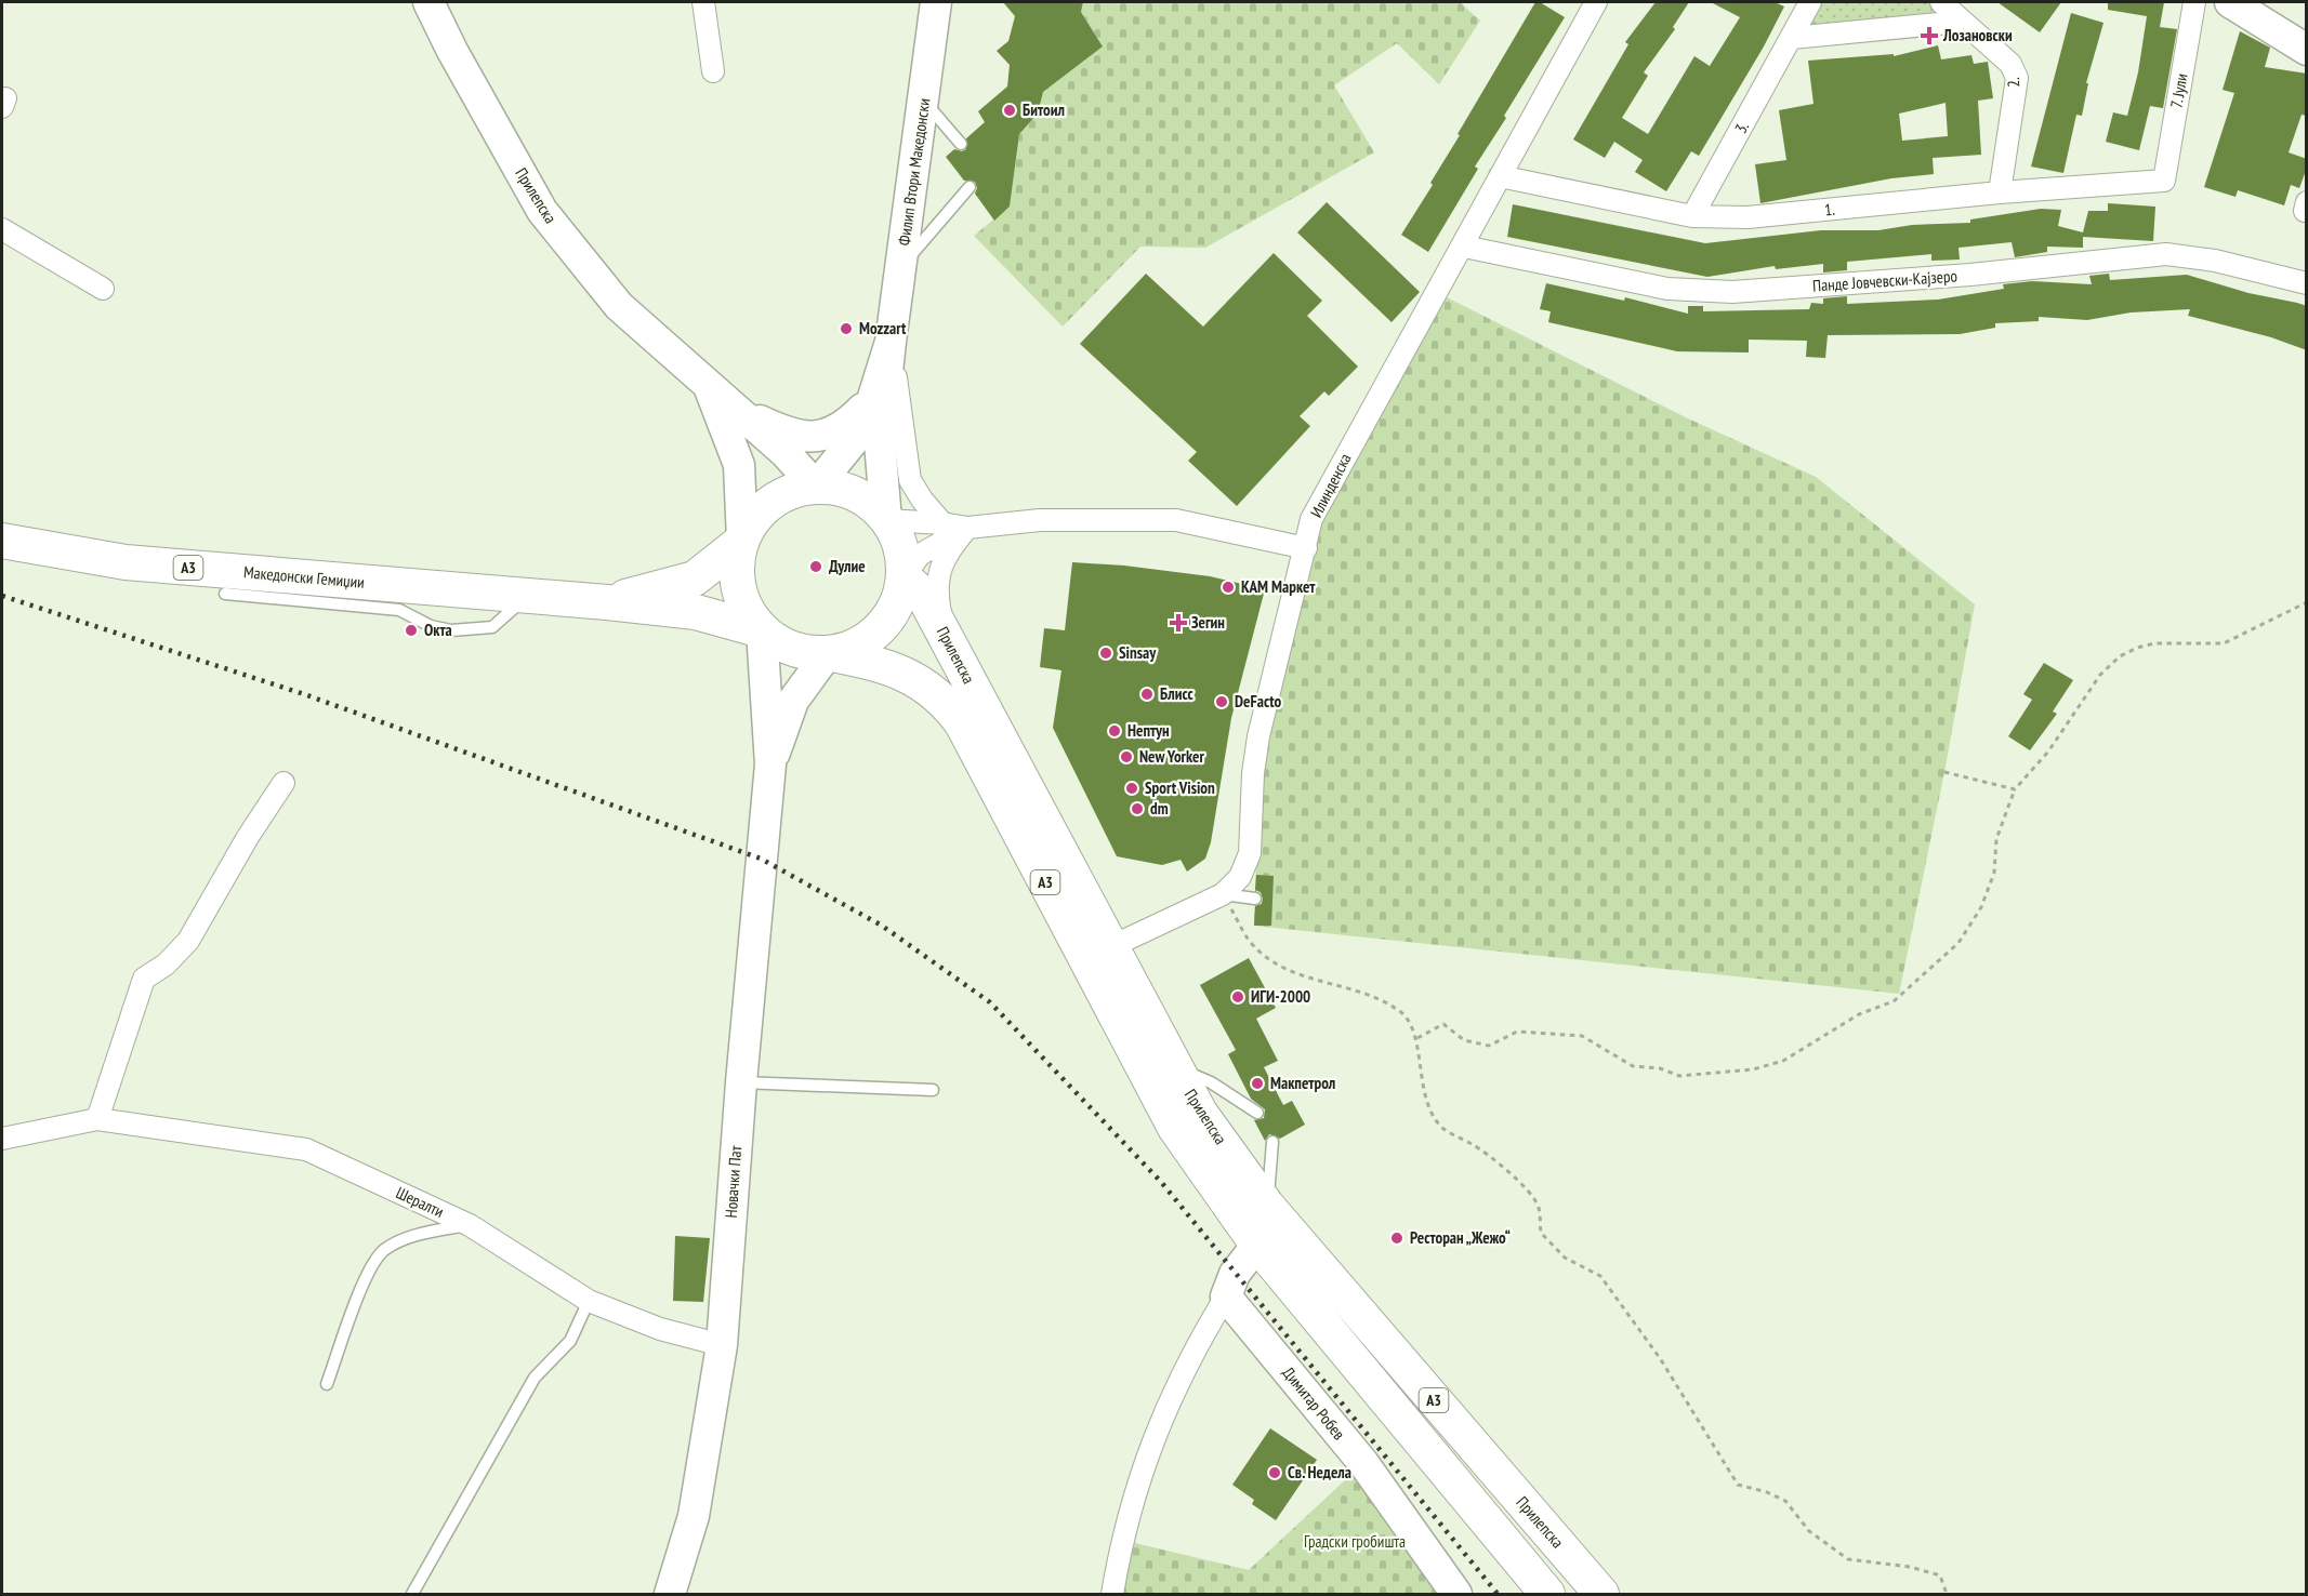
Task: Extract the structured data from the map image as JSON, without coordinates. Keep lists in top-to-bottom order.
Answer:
{
  "streets": {
    "main road": [
      "Филип Втори Македонски",
      "Прилепска",
      "A3",
      "Македонски Гемиџии",
      "Новачки Пат",
      "Димитар Робев"
    ],
    "street": [
      "2.",
      "7. Јули",
      "3.",
      "1.",
      "Панде Јовчевски-Кајзеро",
      "Илинденска",
      "Шералти"
    ]
  },
  "crossings": [
    ["2.", "1."],
    ["7. Јули", "1."],
    ["3.", "1."],
    ["Прилепска", "Илинденска"],
    ["Прилепска", "A3"],
    ["1.", "Илинденска"],
    ["Панде Јовчевски-Кајзеро", "Илинденска"],
    ["A3", "Македонски Гемиџии"],
    ["Новачки Пат", "Шералти"]
  ],
  "parks": ["Градски гробишта"],
  "places": {
    "health": ["Лозановски", "Зегин"],
    "other": [
      "Битоил",
      "Mozzart",
      "Дулие",
      "КАМ Маркет",
      "Окта",
      "Sinsay",
      "Блисс",
      "DeFacto",
      "Нептун",
      "New Yorker",
      "Sport Vision",
      "dm",
      "ИГИ-2000",
      "Макпетрол",
      "Ресторан „Жежо“",
      "Св. Недела"
    ]
  }
}
